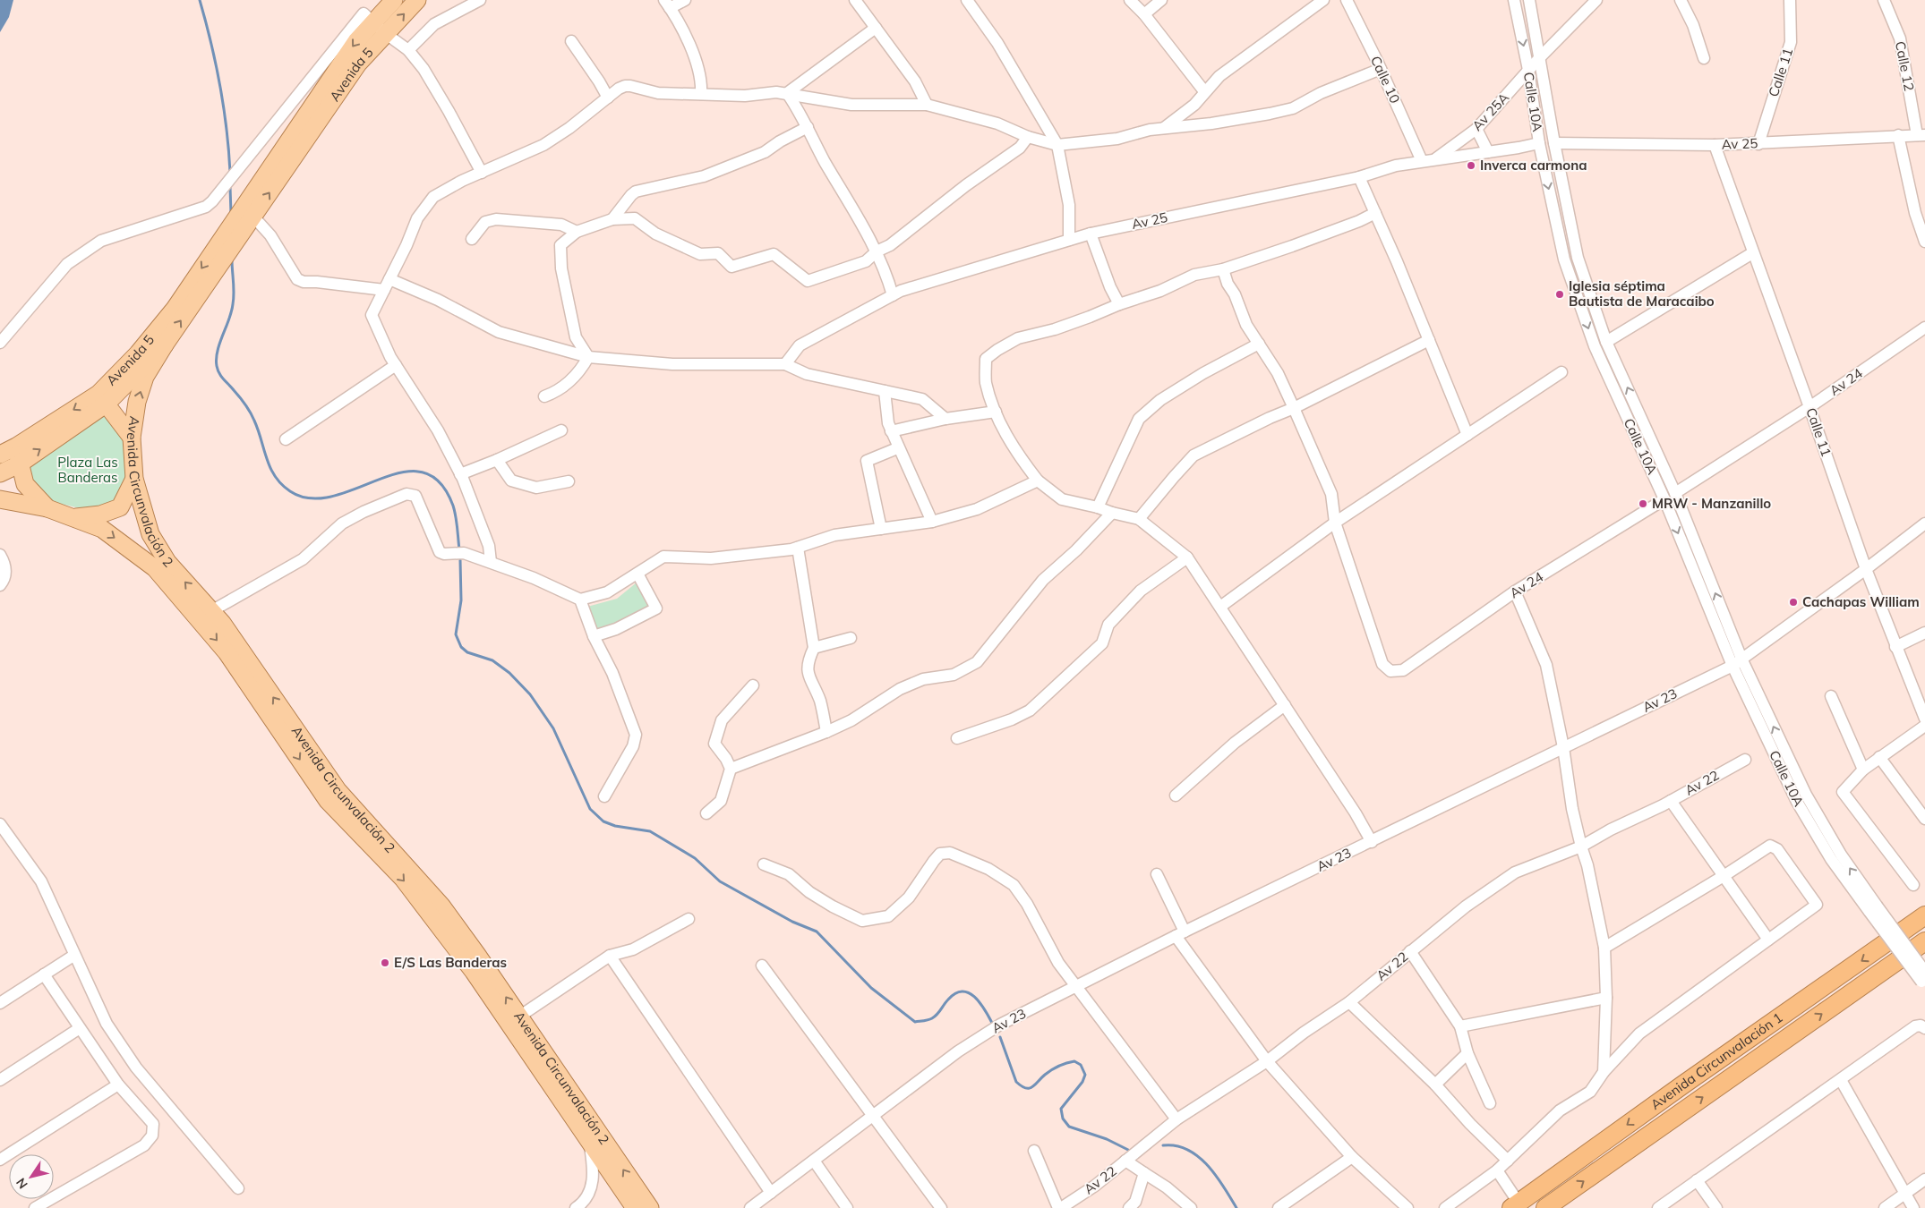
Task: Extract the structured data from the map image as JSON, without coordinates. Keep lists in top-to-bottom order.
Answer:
{
  "streets": {
    "highway": ["Avenida Circunvalación 1"],
    "main road": ["Avenida 5", "Avenida Circunvalación 2"],
    "street": [
      "Calle 12",
      "Calle 11",
      "Calle 10",
      "Calle 10A",
      "Av 25A",
      "Av 25",
      "Av 24",
      "Av 23",
      "Av 22"
    ]
  },
  "crossings": [
    ["Calle 12", "Av 25"],
    ["Calle 11", "Av 25"],
    ["Calle 11", "Av 24"],
    ["Calle 11", "Av 23"],
    ["Avenida 5", "Avenida Circunvalación 2"],
    ["Calle 10", "Av 25"],
    ["Calle 10A", "Av 25A"],
    ["Calle 10A", "Av 25"],
    ["Calle 10A", "Av 24"],
    ["Calle 10A", "Av 23"],
    ["Av 25A", "Av 25"]
  ],
  "parks": ["Plaza Las Banderas"],
  "places": [
    "Inverca carmona",
    "Iglesia séptima Bautista de Maracaibo",
    "MRW - Manzanillo",
    "Cachapas William",
    "E/S Las Banderas"
  ],
  "north": "bottom left"
}
